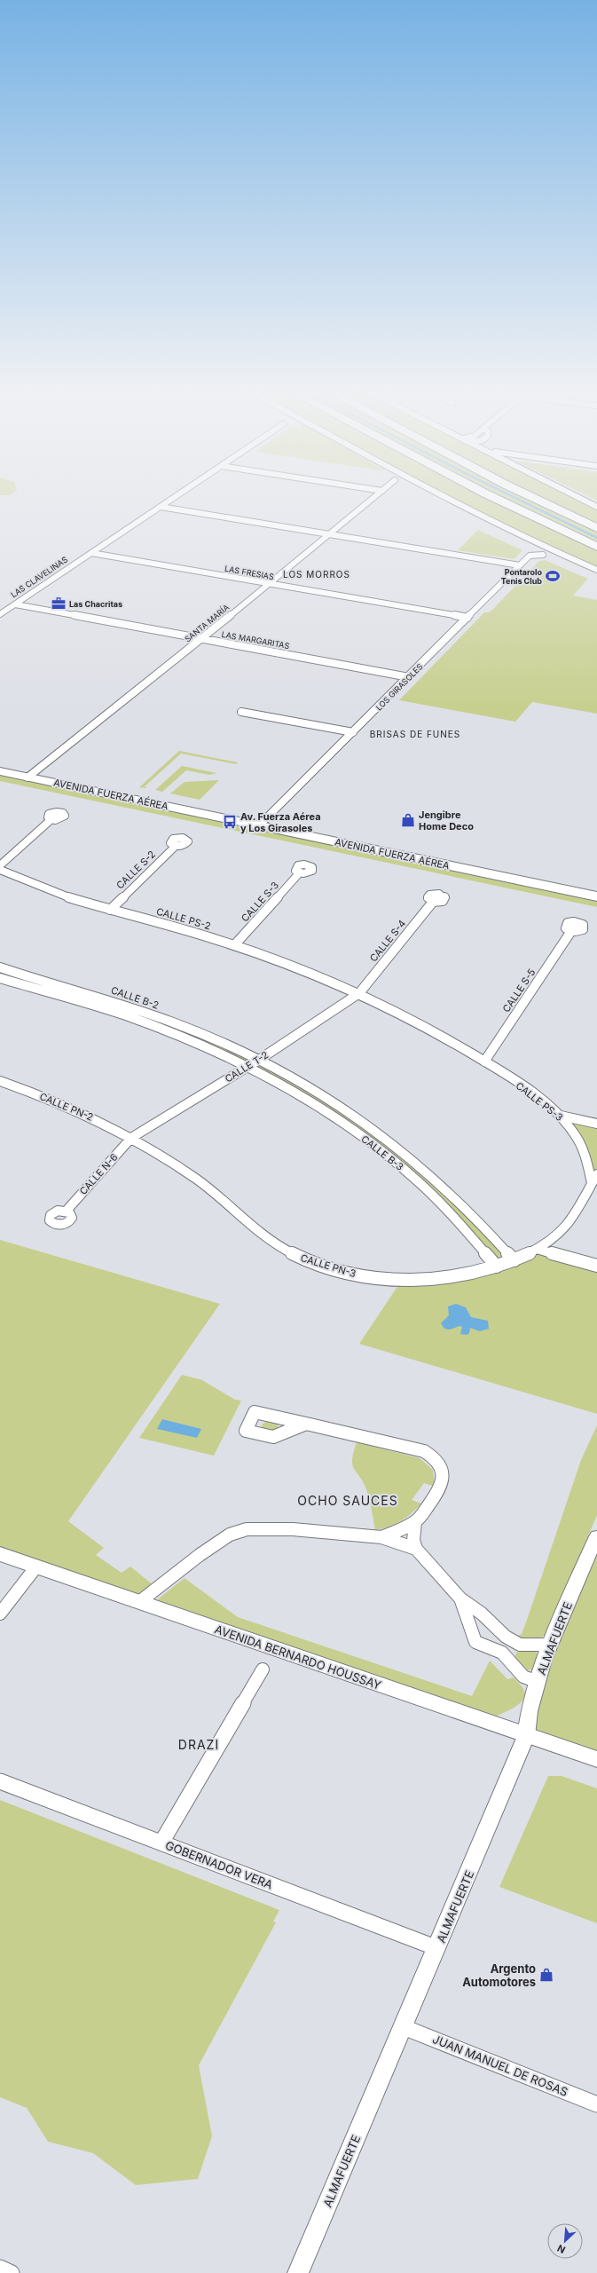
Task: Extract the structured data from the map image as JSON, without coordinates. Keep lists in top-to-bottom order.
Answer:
{
  "streets": {
    "main road": ["AVENIDA FUERZA AÉREA", "AVENIDA BERNARDO HOUSSAY"],
    "street": [
      "LAS FRESIAS",
      "LAS CLAVELINAS",
      "SANTA MARÍA",
      "LAS MARGARITAS",
      "LOS GIRASOLES",
      "CALLE S-2",
      "CALLE S-3",
      "CALLE PS-2",
      "CALLE S-4",
      "CALLE S-5",
      "CALLE B-2",
      "CALLE T-2",
      "CALLE PS-3",
      "CALLE PN-2",
      "CALLE B-3",
      "CALLE N-6",
      "CALLE PN-3",
      "ALMAFUERTE",
      "GOBERNADOR VERA",
      "JUAN MANUEL DE ROSAS"
    ]
  },
  "crossings": [
    ["LAS FRESIAS", "LAS CLAVELINAS"],
    ["LAS FRESIAS", "SANTA MARÍA"],
    ["LAS FRESIAS", "LOS GIRASOLES"],
    ["LAS CLAVELINAS", "LAS MARGARITAS"],
    ["SANTA MARÍA", "LAS MARGARITAS"],
    ["SANTA MARÍA", "AVENIDA FUERZA AÉREA"],
    ["LAS MARGARITAS", "LOS GIRASOLES"],
    ["LOS GIRASOLES", "AVENIDA FUERZA AÉREA"],
    ["CALLE S-2", "CALLE PS-2"],
    ["CALLE S-3", "CALLE PS-2"],
    ["CALLE PS-2", "CALLE S-4"],
    ["CALLE PS-2", "CALLE T-2"],
    ["CALLE PS-2", "CALLE PS-3"],
    ["CALLE S-4", "CALLE T-2"],
    ["CALLE S-4", "CALLE PS-3"],
    ["CALLE S-5", "CALLE PS-3"],
    ["CALLE B-2", "CALLE T-2"],
    ["CALLE B-2", "CALLE B-3"],
    ["CALLE T-2", "CALLE PS-3"],
    ["CALLE T-2", "CALLE PN-2"],
    ["CALLE T-2", "CALLE B-3"],
    ["CALLE T-2", "CALLE N-6"],
    ["CALLE T-2", "CALLE PN-3"],
    ["CALLE PN-2", "CALLE N-6"],
    ["CALLE PN-2", "CALLE PN-3"],
    ["CALLE B-3", "CALLE PN-3"],
    ["CALLE N-6", "CALLE PN-3"],
    ["ALMAFUERTE", "AVENIDA BERNARDO HOUSSAY"],
    ["ALMAFUERTE", "GOBERNADOR VERA"],
    ["ALMAFUERTE", "JUAN MANUEL DE ROSAS"]
  ],
  "districts": [
    "LOS MORROS",
    "BRISAS DE FUNES",
    "OCHO SAUCES",
    "DRAZI"
  ],
  "places": {
    "sports": ["Pontarolo Tenis Club"],
    "office": ["Las Chacritas"],
    "shop": ["Jengibre Home Deco", "Argento Automotores"],
    "bus stop": ["Av. Fuerza Aérea y Los Girasoles"]
  },
  "north": "bottom left"
}
